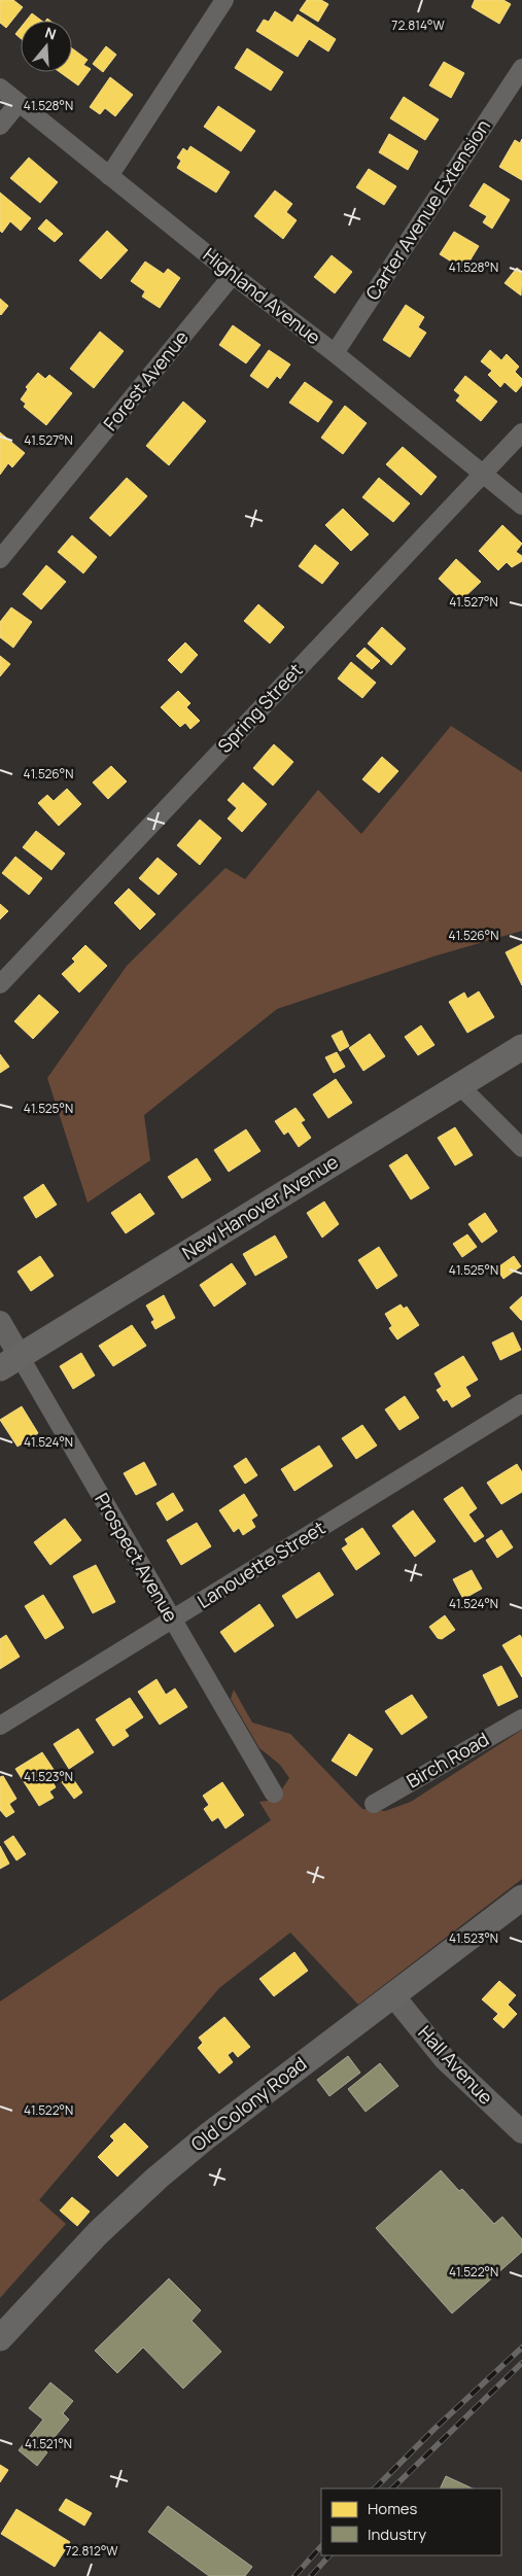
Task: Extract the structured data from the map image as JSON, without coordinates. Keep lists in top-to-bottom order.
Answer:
{
  "streets": {
    "main road": ["New Hanover Avenue", "Old Colony Road"],
    "street": [
      "Carter Avenue Extension",
      "Highland Avenue",
      "Forest Avenue",
      "Spring Street",
      "Prospect Avenue",
      "Lanouette Street",
      "Birch Road",
      "Hall Avenue"
    ]
  },
  "crossings": [
    ["Carter Avenue Extension", "Highland Avenue"],
    ["Highland Avenue", "Forest Avenue"],
    ["Highland Avenue", "Spring Street"],
    ["New Hanover Avenue", "Prospect Avenue"],
    ["Prospect Avenue", "Lanouette Street"],
    ["Hall Avenue", "Old Colony Road"]
  ],
  "legend": ["Homes", "Industry"],
  "north": "top",
  "coordinates": [
    "72.814°W",
    "41.528°N",
    "41.527°N",
    "41.526°N",
    "41.525°N",
    "41.524°N",
    "41.523°N",
    "41.522°N",
    "41.521°N",
    "72.812°W"
  ]
}
